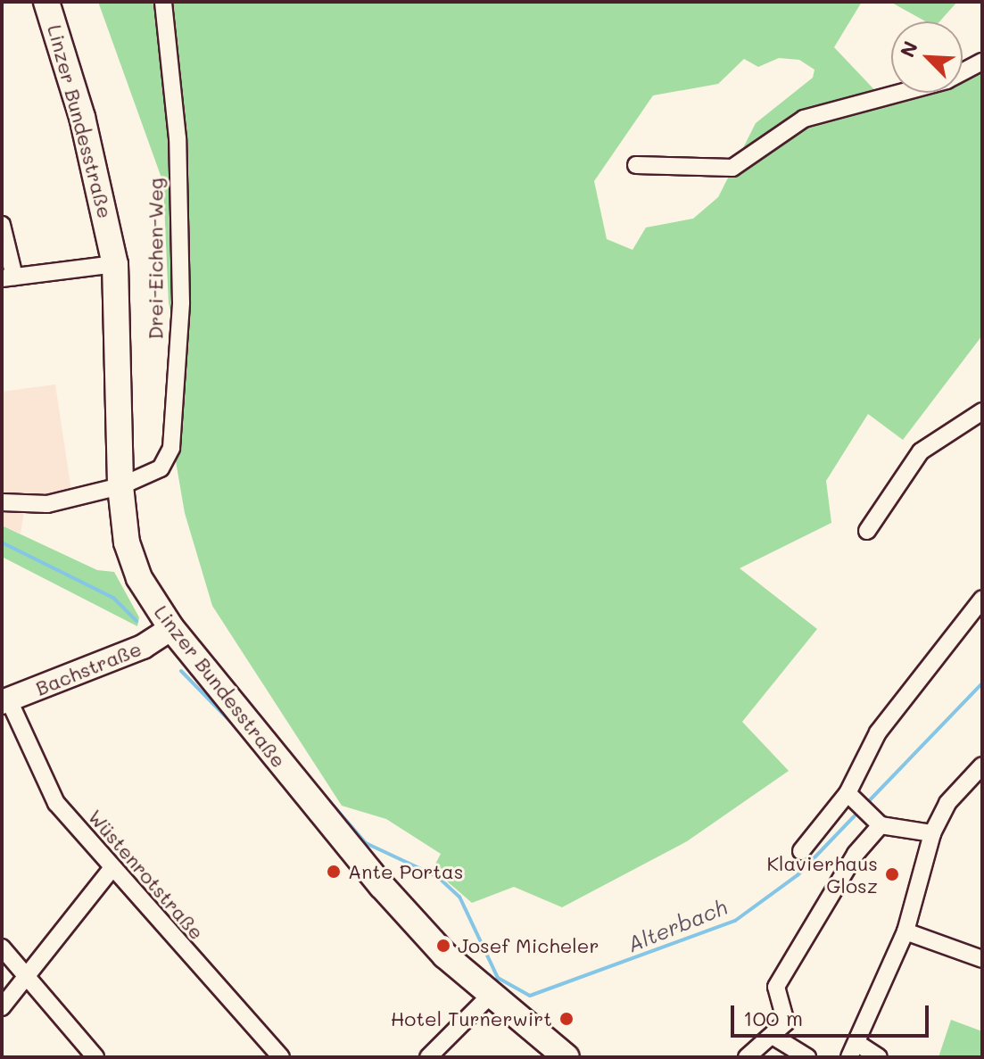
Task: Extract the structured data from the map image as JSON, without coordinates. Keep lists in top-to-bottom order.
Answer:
{
  "streets": {
    "main road": ["Linzer Bundesstraße"],
    "street": ["Drei-Eichen-Weg", "Bachstraße", "Wüstenrotstraße"]
  },
  "crossings": [
    ["Linzer Bundesstraße", "Drei-Eichen-Weg"],
    ["Linzer Bundesstraße", "Bachstraße"],
    ["Bachstraße", "Wüstenrotstraße"]
  ],
  "water": ["Alterbach"],
  "places": [
    "Ante Portas",
    "Klavierhaus Glosz",
    "Josef Micheler",
    "Hotel Turnerwirt"
  ],
  "scale_bar": "100 m",
  "north": "top left"
}
